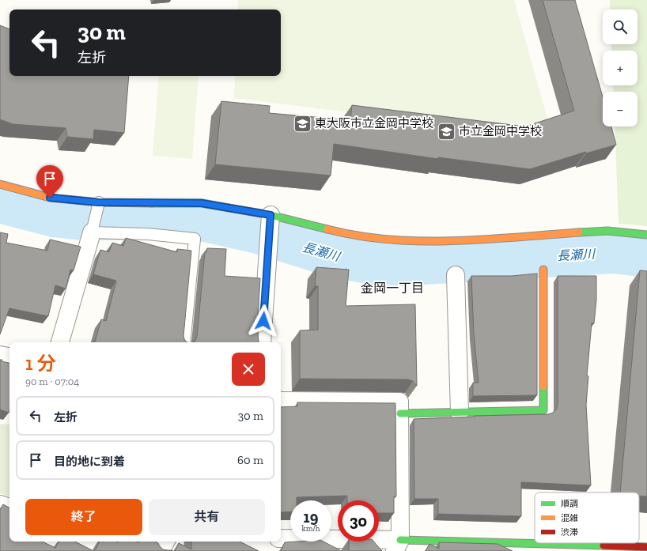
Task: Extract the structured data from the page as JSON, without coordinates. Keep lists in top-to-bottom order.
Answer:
{
  "districts": ["金岡一丁目"],
  "water": ["長瀬川"],
  "places": {
    "school or university": ["東大阪市立金岡中学校", "市立金岡中学校"]
  },
  "legend": ["順調", "混雑", "渋滞"],
  "page": {
    "map_buttons": ["+", "−"],
    "turn": ["30 m", "左折"],
    "heading": ["1 分", "90 m · 07:04"],
    "list": [
      {
        "name": "左折",
        "value": "30 m"
      },
      {
        "name": "目的地に到着",
        "value": "60 m"
      }
    ],
    "buttons": ["終了", "共有"],
    "speed": "19 km/h",
    "limit": "30"
  }
}
